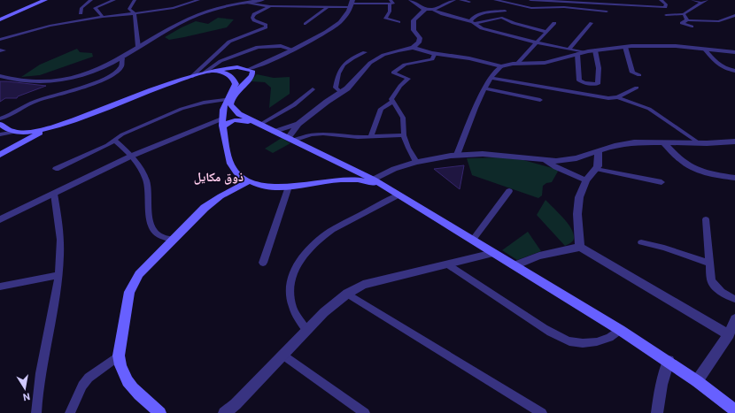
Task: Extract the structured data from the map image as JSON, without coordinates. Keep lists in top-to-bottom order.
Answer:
{
  "districts": ["ذوق مكايل"],
  "north": "bottom"
}
